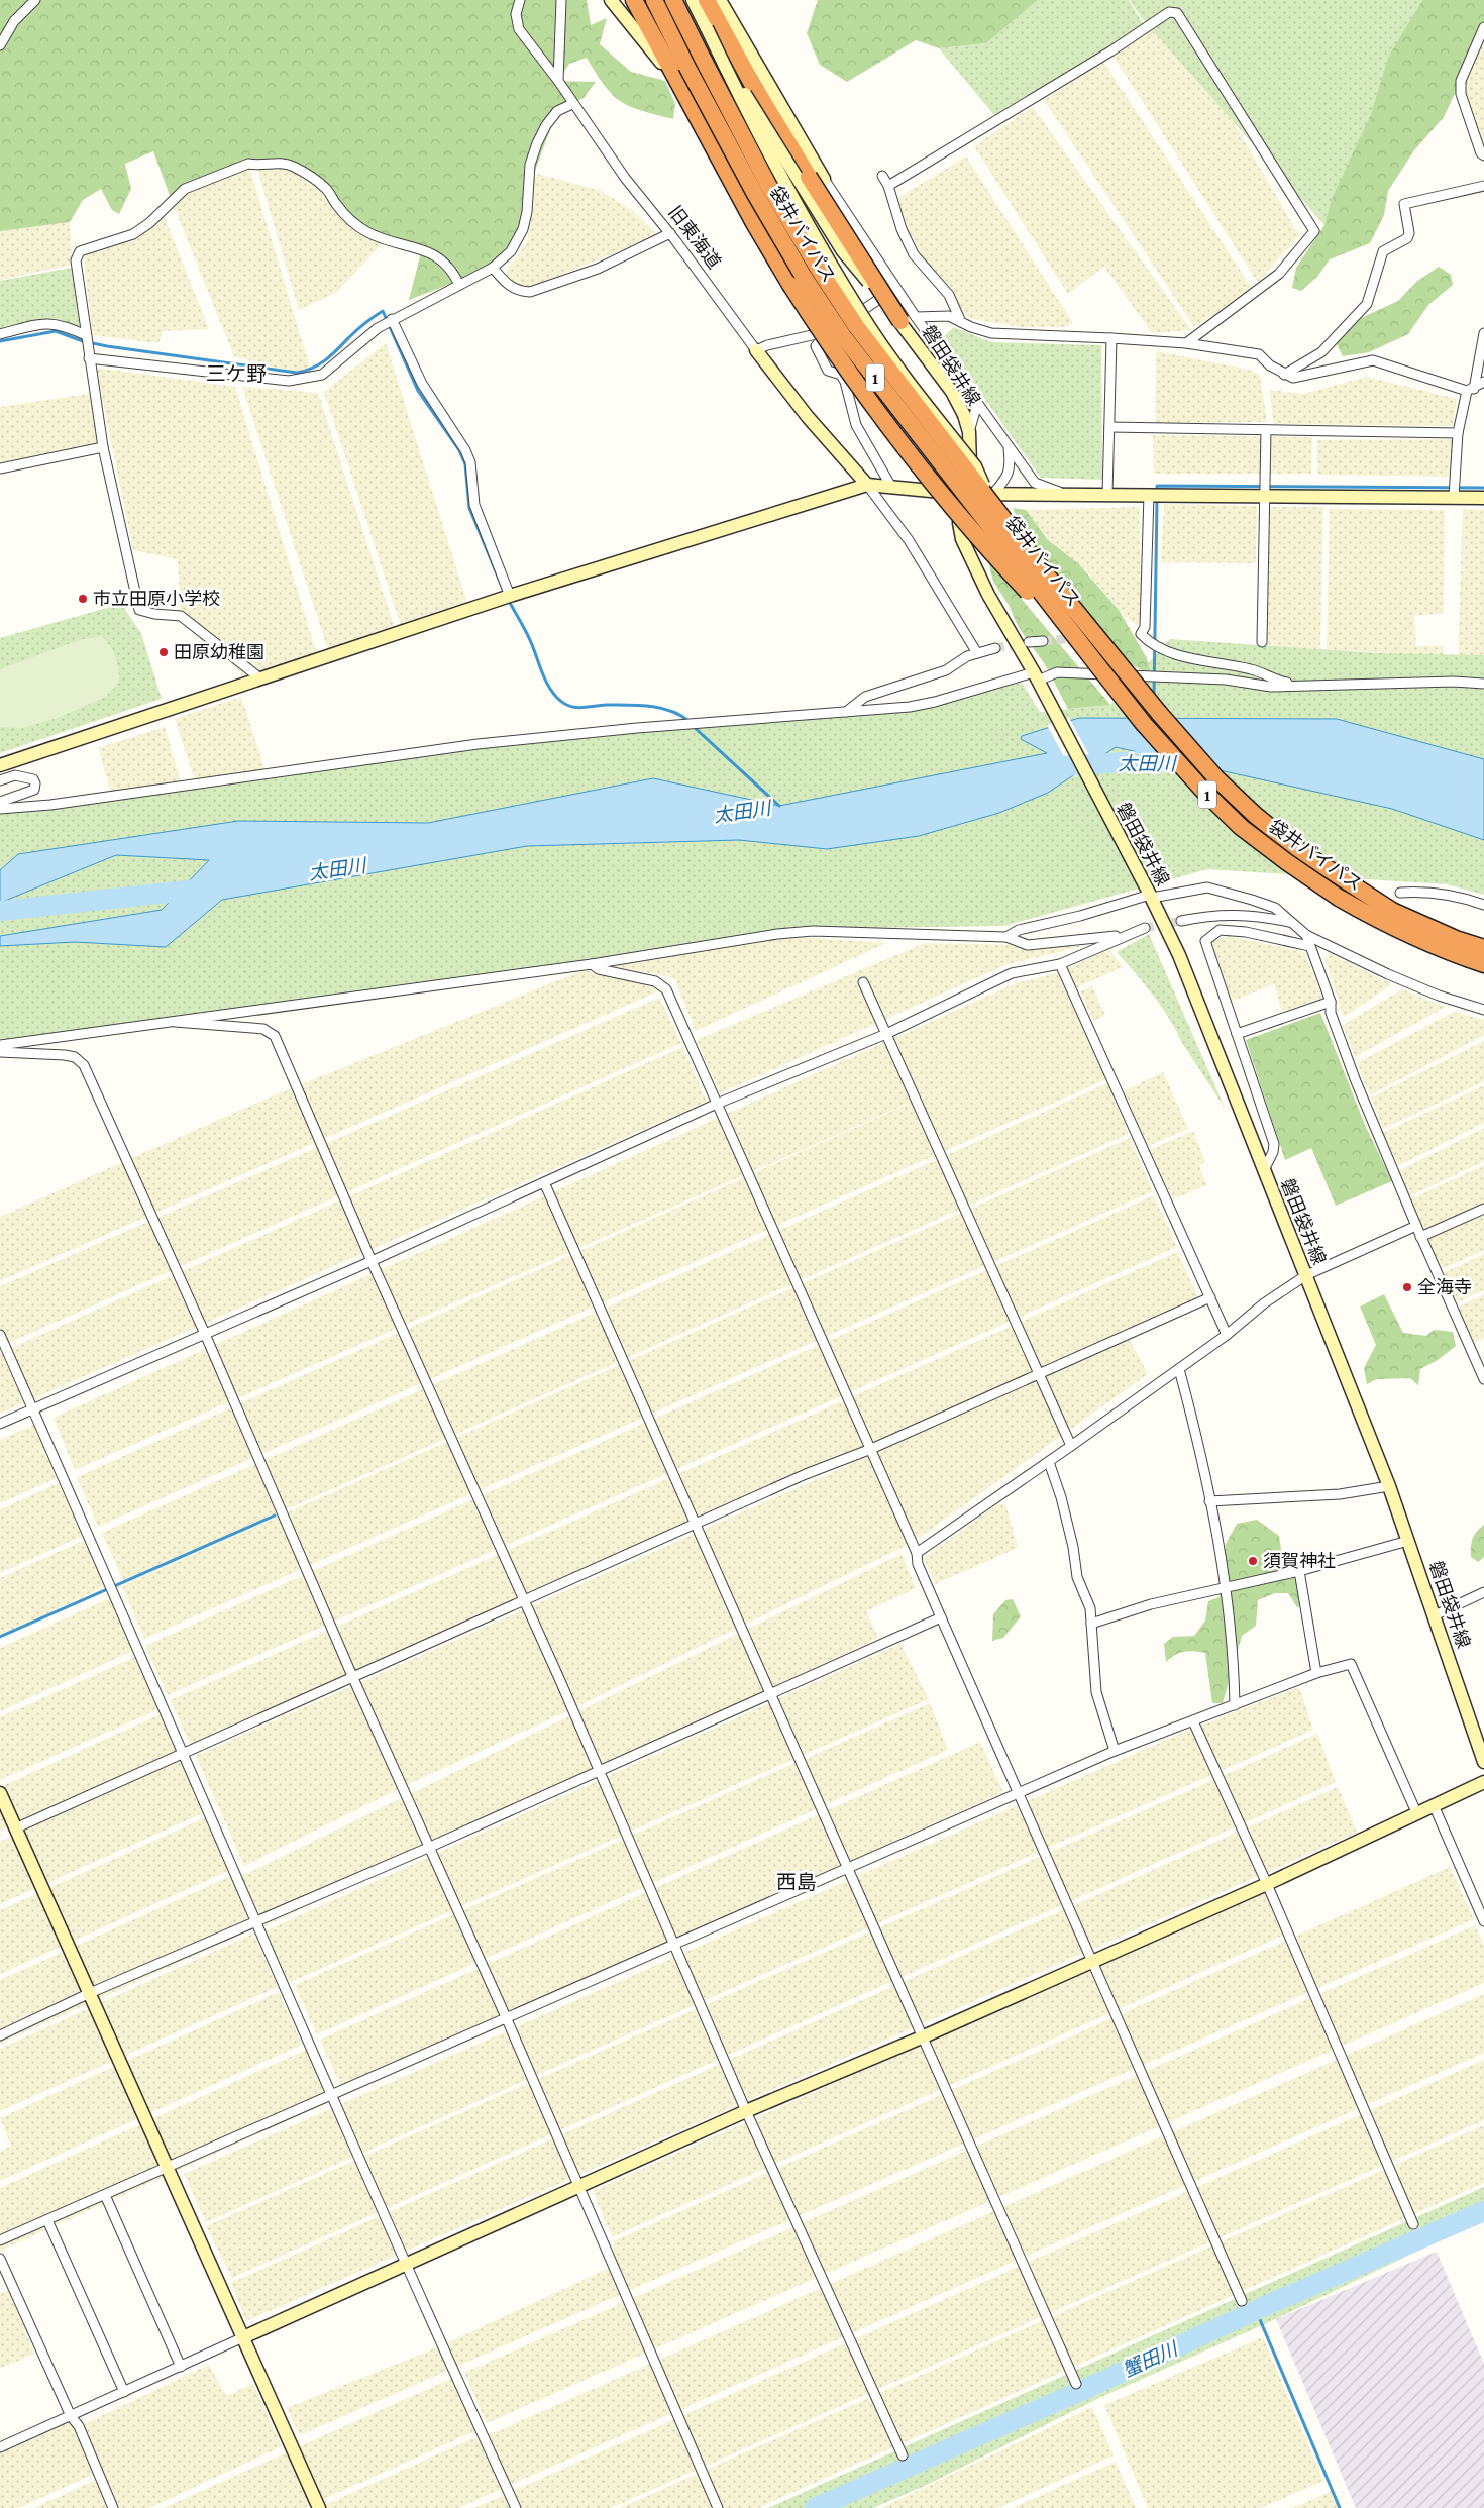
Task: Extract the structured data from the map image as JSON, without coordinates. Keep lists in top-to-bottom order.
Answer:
{
  "streets": {
    "highway": ["袋井バイパス", "1"],
    "street": ["旧東海道", "磐田袋井線"]
  },
  "crossings": [
    ["袋井バイパス", "1"]
  ],
  "districts": ["三ケ野", "西島"],
  "water": ["太田川", "蟹田川"],
  "places": [
    "市立田原小学校",
    "田原幼稚園",
    "全海寺",
    "須賀神社"
  ]
}
